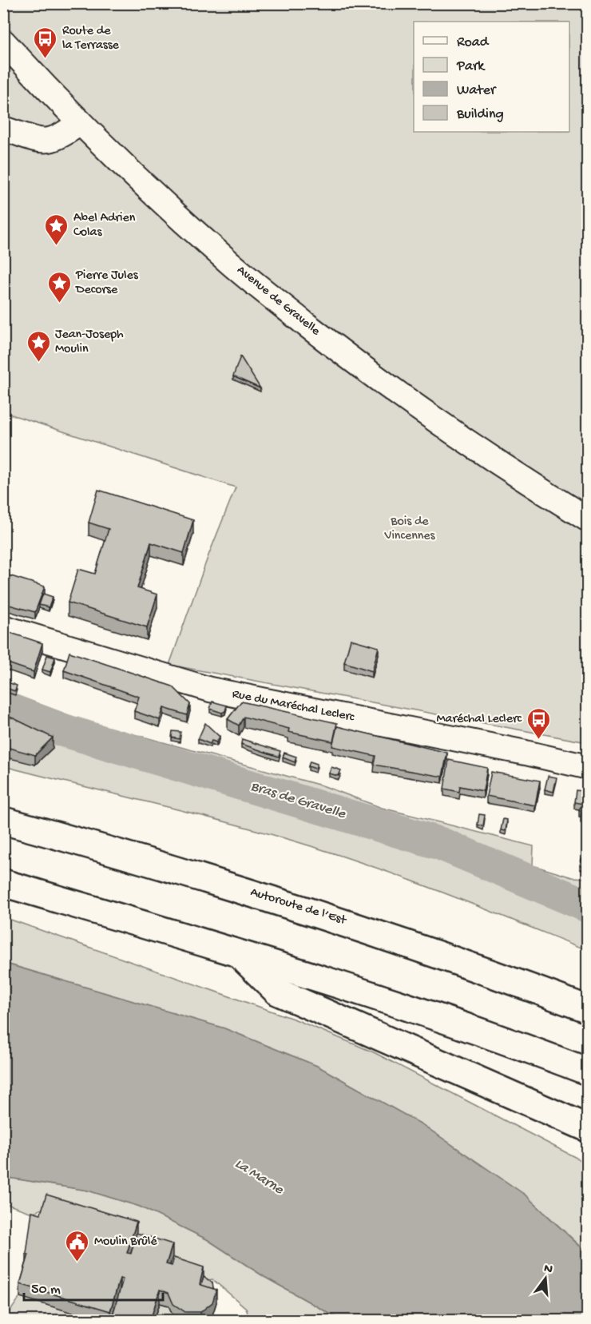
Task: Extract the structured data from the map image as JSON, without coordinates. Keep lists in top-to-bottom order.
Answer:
{
  "streets": {
    "highway": ["Autoroute de l’Est"],
    "street": ["Avenue de Gravelle", "Rue du Maréchal Leclerc"]
  },
  "water": ["Bras de Gravelle", "La Marne"],
  "parks": ["Bois de Vincennes"],
  "places": {
    "bus stop": ["Route de la Terrasse", "Maréchal Leclerc"],
    "place": ["Abel Adrien Colas", "Pierre Jules Decorse", "Jean-Joseph Moulin"],
    "public building": ["Moulin Brûlé"]
  },
  "legend": [
    "Road",
    "Park",
    "Water",
    "Building"
  ],
  "scale_bar": "50 m",
  "north": "top"
}
